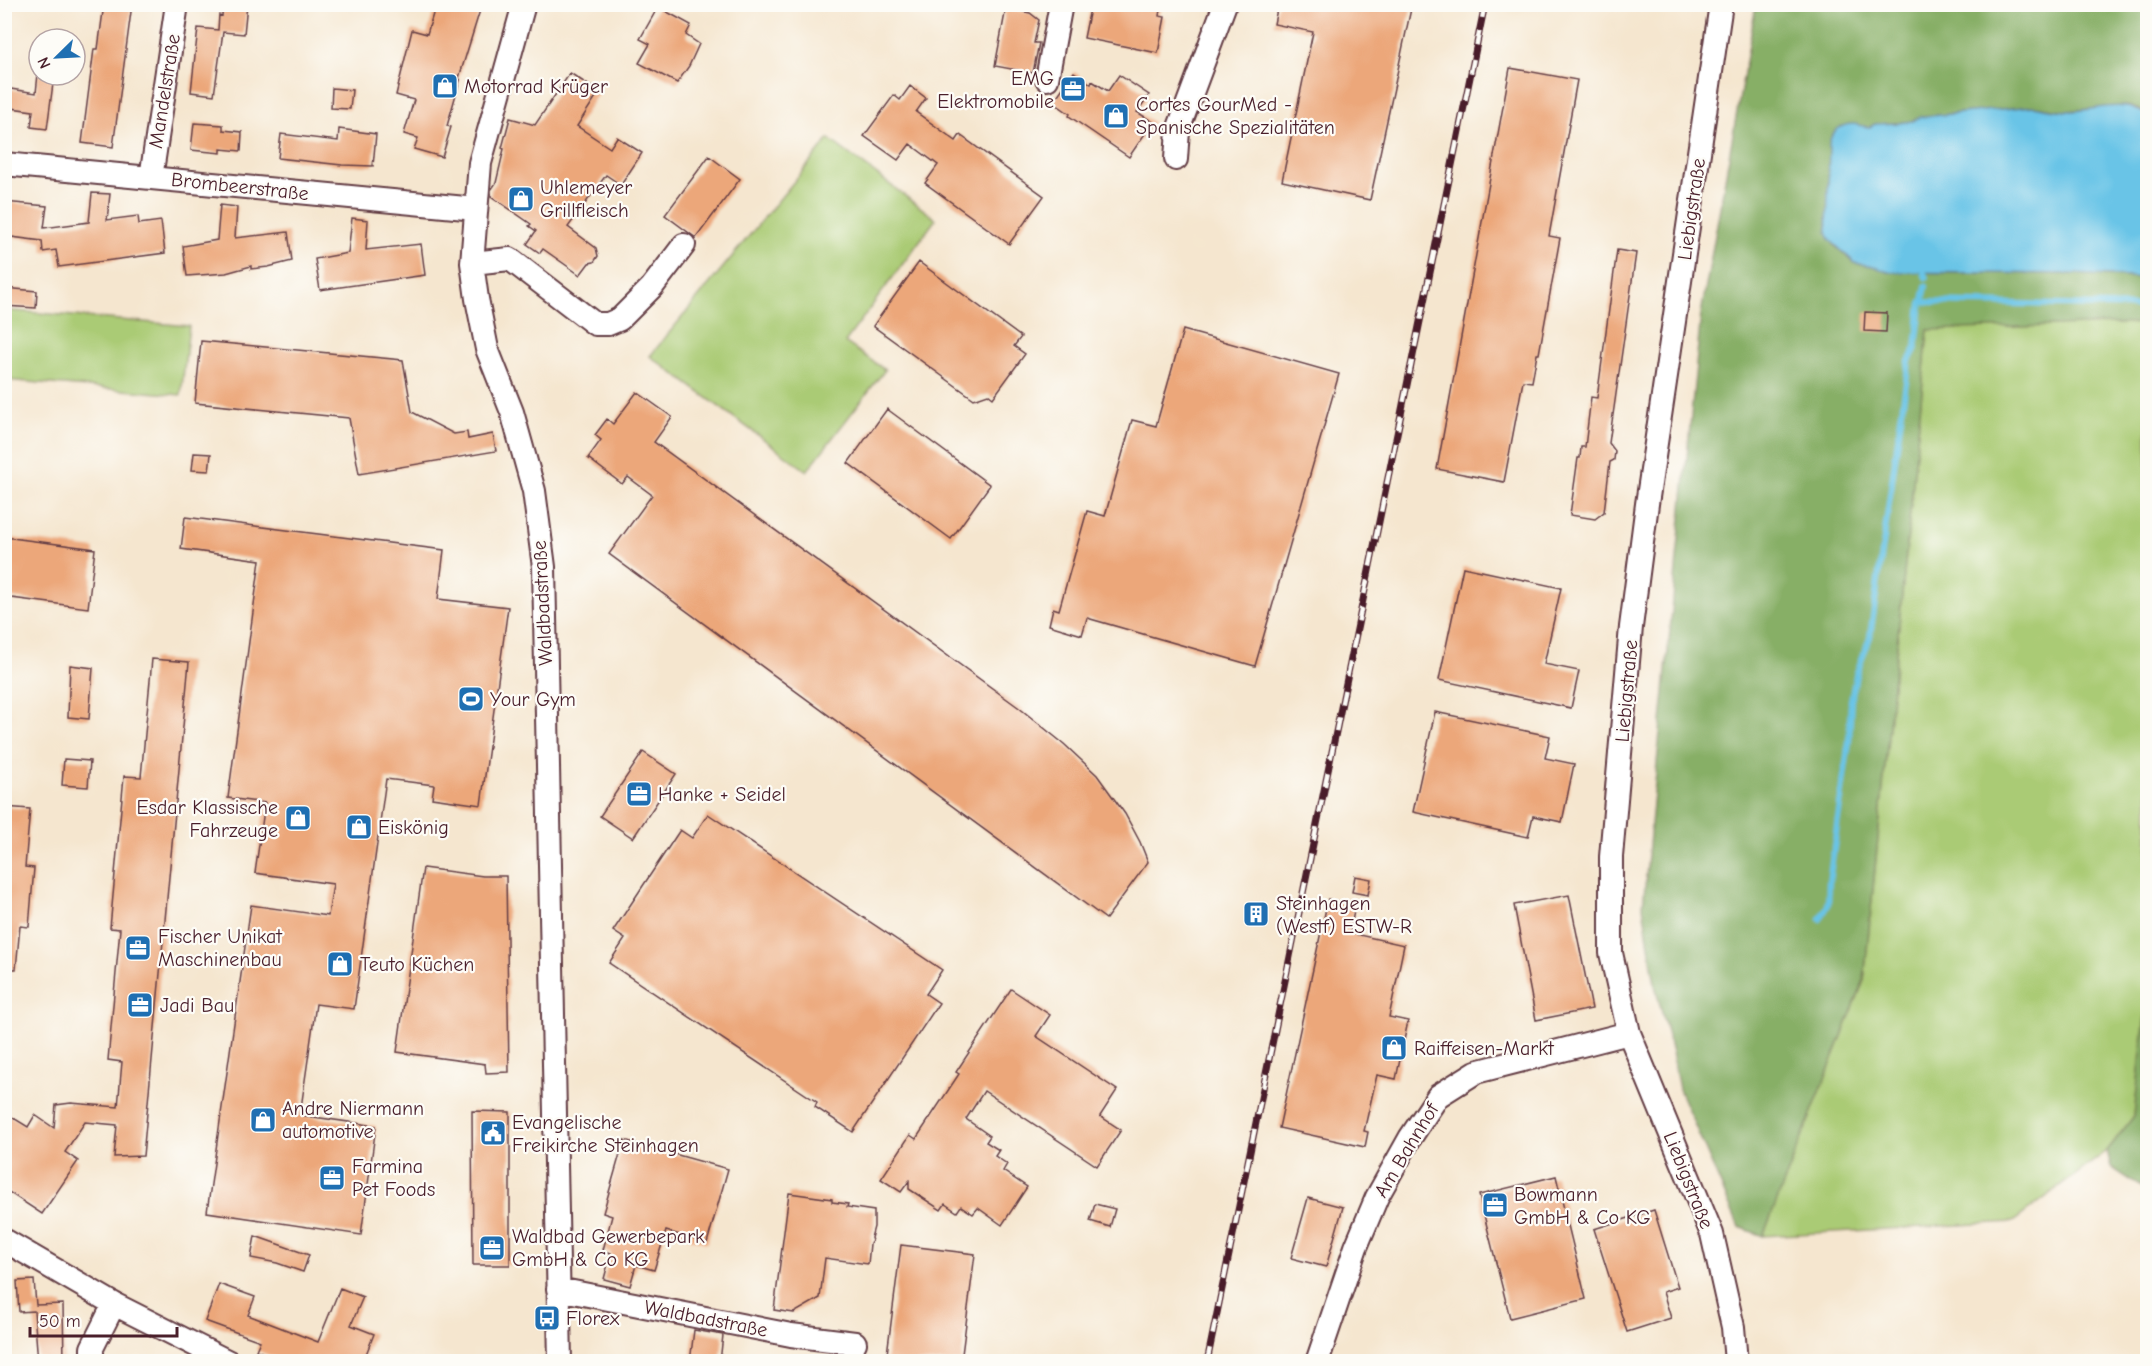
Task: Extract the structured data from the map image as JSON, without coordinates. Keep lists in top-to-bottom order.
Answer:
{
  "streets": {
    "street": [
      "Mandelstraße",
      "Brombeerstraße",
      "Liebigstraße",
      "Waldbadstraße",
      "Am Bahnhof"
    ]
  },
  "crossings": [
    ["Mandelstraße", "Brombeerstraße"],
    ["Brombeerstraße", "Waldbadstraße"],
    ["Liebigstraße", "Am Bahnhof"]
  ],
  "places": {
    "shop": [
      "Motorrad Krüger",
      "Cortes GourMed - Spanische Spezialitäten",
      "Uhlemeyer Grillfleisch",
      "Esdar Klassische Fahrzeuge",
      "Eiskönig",
      "Teuto Küchen",
      "Raiffeisen-Markt",
      "Andre Niermann automotive"
    ],
    "office": [
      "EMG Elektromobile",
      "Hanke + Seidel",
      "Fischer Unikat Maschinenbau",
      "Jadi Bau",
      "Farmina Pet Foods",
      "Bowmann GmbH & Co KG",
      "Waldbad Gewerbepark GmbH & Co KG"
    ],
    "sports": ["Your Gym"],
    "building": ["Steinhagen (Westf) ESTW-R"],
    "public building": ["Evangelische Freikirche Steinhagen"],
    "bus stop": ["Florex"]
  },
  "scale_bar": "50 m",
  "north": "bottom left"
}
